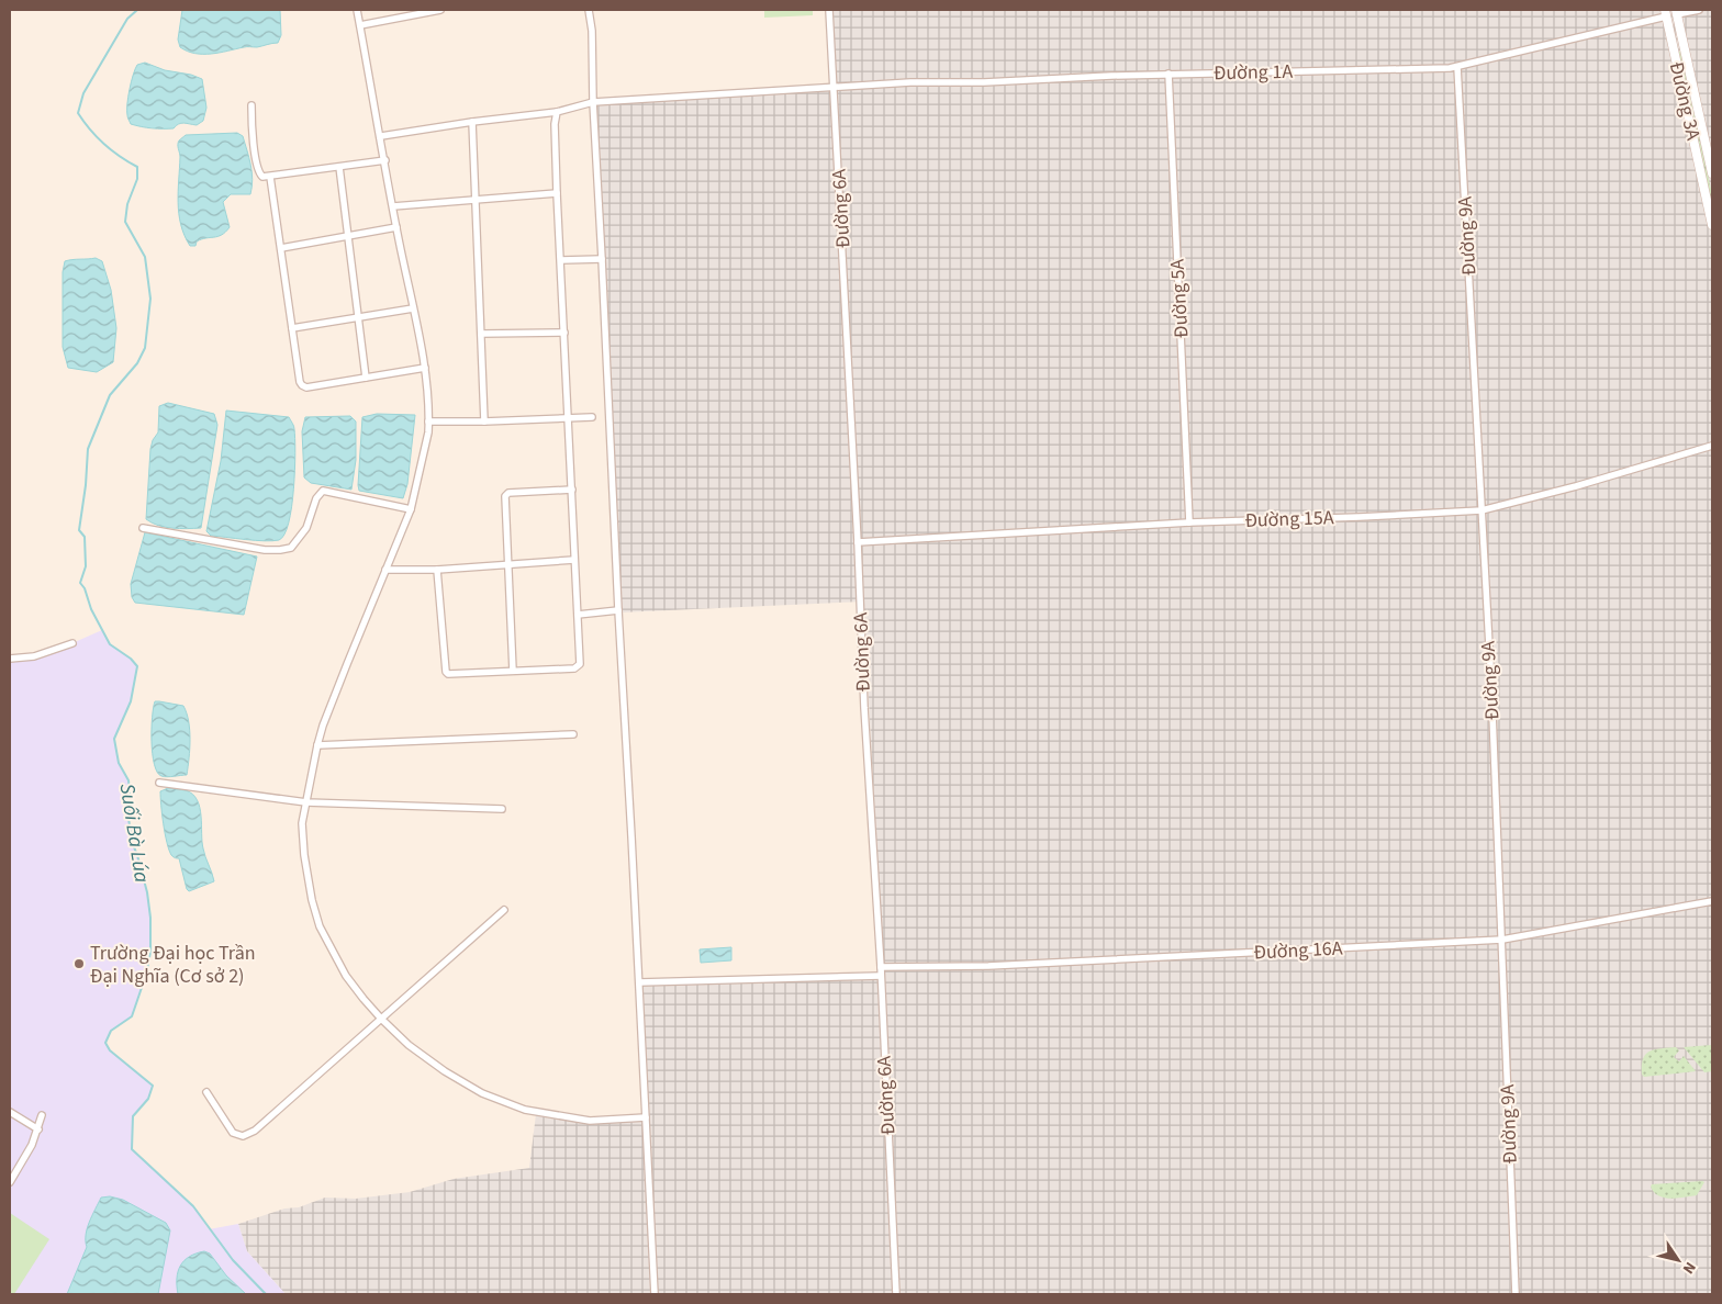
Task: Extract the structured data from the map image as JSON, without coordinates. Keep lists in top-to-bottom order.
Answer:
{
  "streets": {
    "street": [
      "Đường 1A",
      "Đường 3A",
      "Đường 6A",
      "Đường 9A",
      "Đường 5A",
      "Đường 15A",
      "Đường 16A"
    ]
  },
  "crossings": [
    ["Đường 1A", "Đường 3A"],
    ["Đường 1A", "Đường 6A"],
    ["Đường 1A", "Đường 9A"],
    ["Đường 1A", "Đường 5A"],
    ["Đường 6A", "Đường 15A"],
    ["Đường 6A", "Đường 16A"],
    ["Đường 9A", "Đường 15A"],
    ["Đường 9A", "Đường 16A"],
    ["Đường 5A", "Đường 15A"]
  ],
  "water": ["Suối Bà Lúa"],
  "places": ["Trường Đại học Trần Đại Nghĩa (Cơ sở 2)"],
  "north": "bottom right"
}
